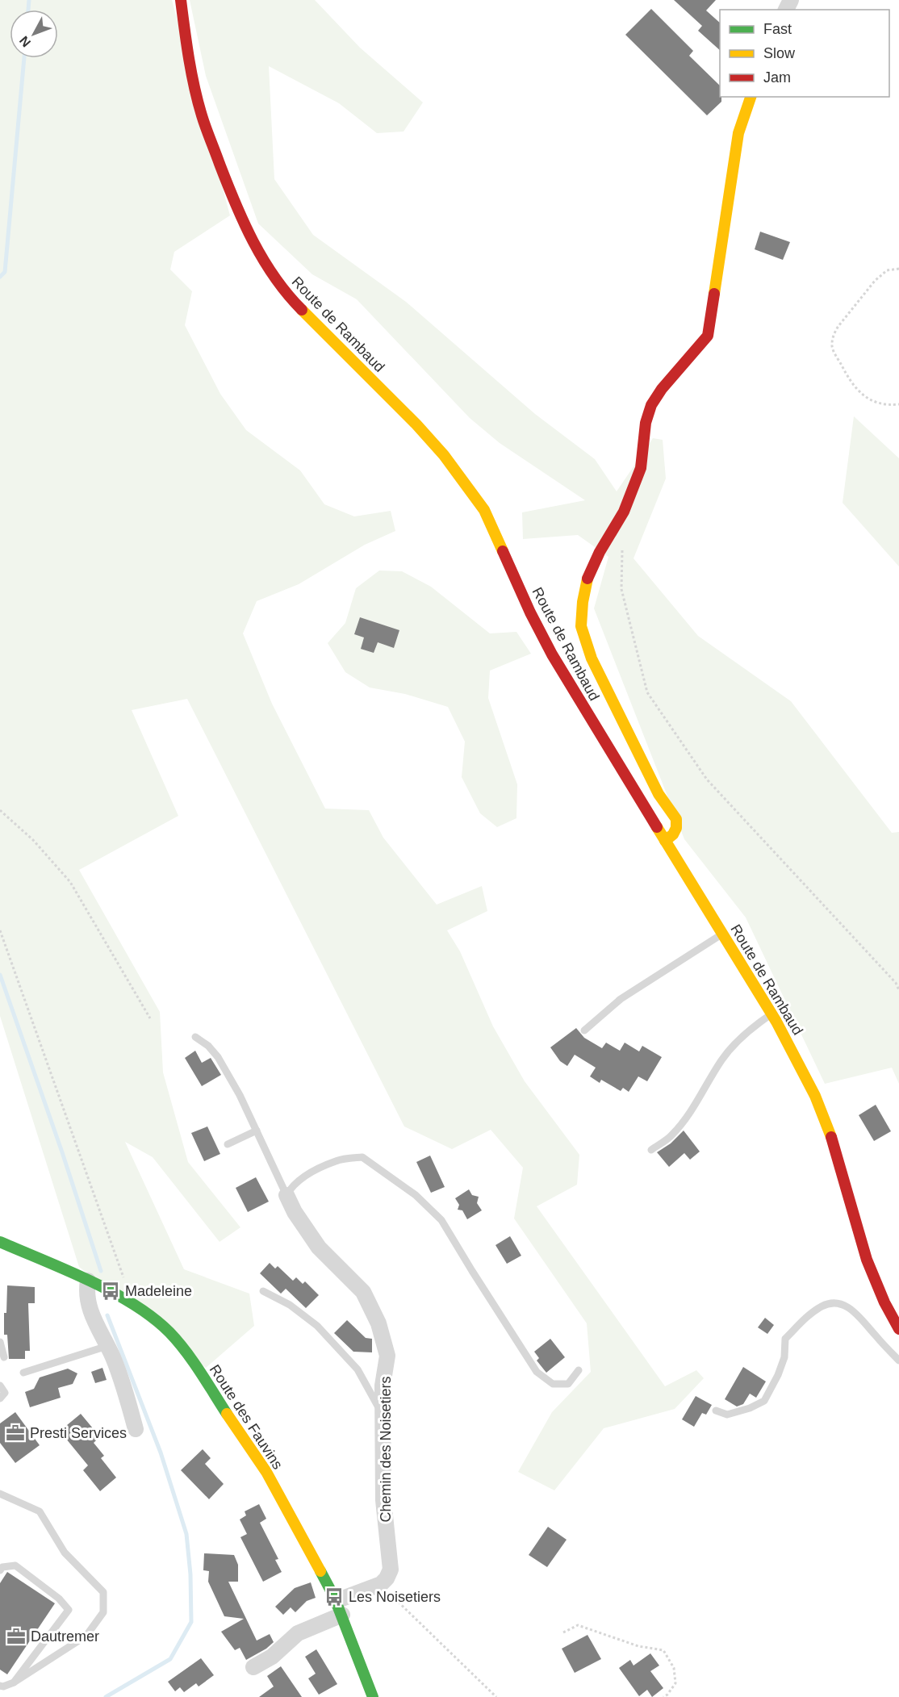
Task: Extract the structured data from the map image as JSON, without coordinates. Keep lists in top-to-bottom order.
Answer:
{
  "streets": {
    "street": ["Route de Rambaud", "Route des Fauvins", "Chemin des Noisetiers"]
  },
  "places": {
    "bus stop": ["Madeleine", "Les Noisetiers"],
    "office": ["Presti Services", "Dautremer"]
  },
  "legend": ["Fast", "Slow", "Jam"],
  "north": "bottom left"
}
